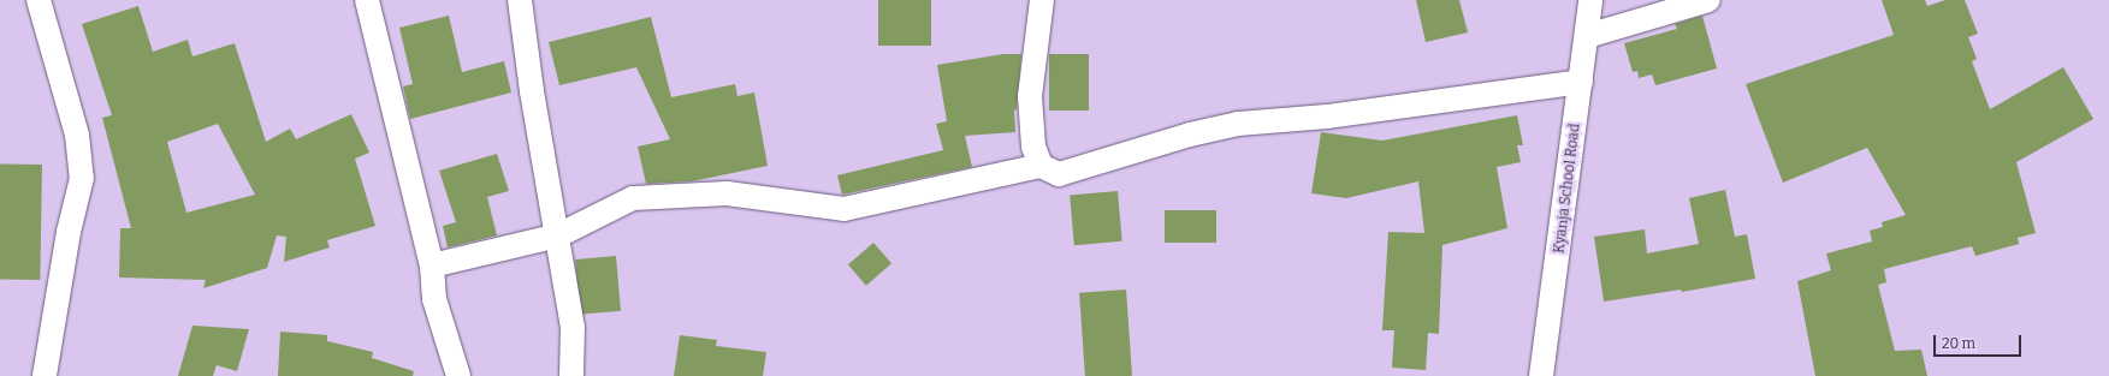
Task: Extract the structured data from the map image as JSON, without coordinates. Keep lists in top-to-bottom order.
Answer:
{
  "streets": {
    "street": ["Kyanja School Road"]
  },
  "scale_bar": "20 m"
}
